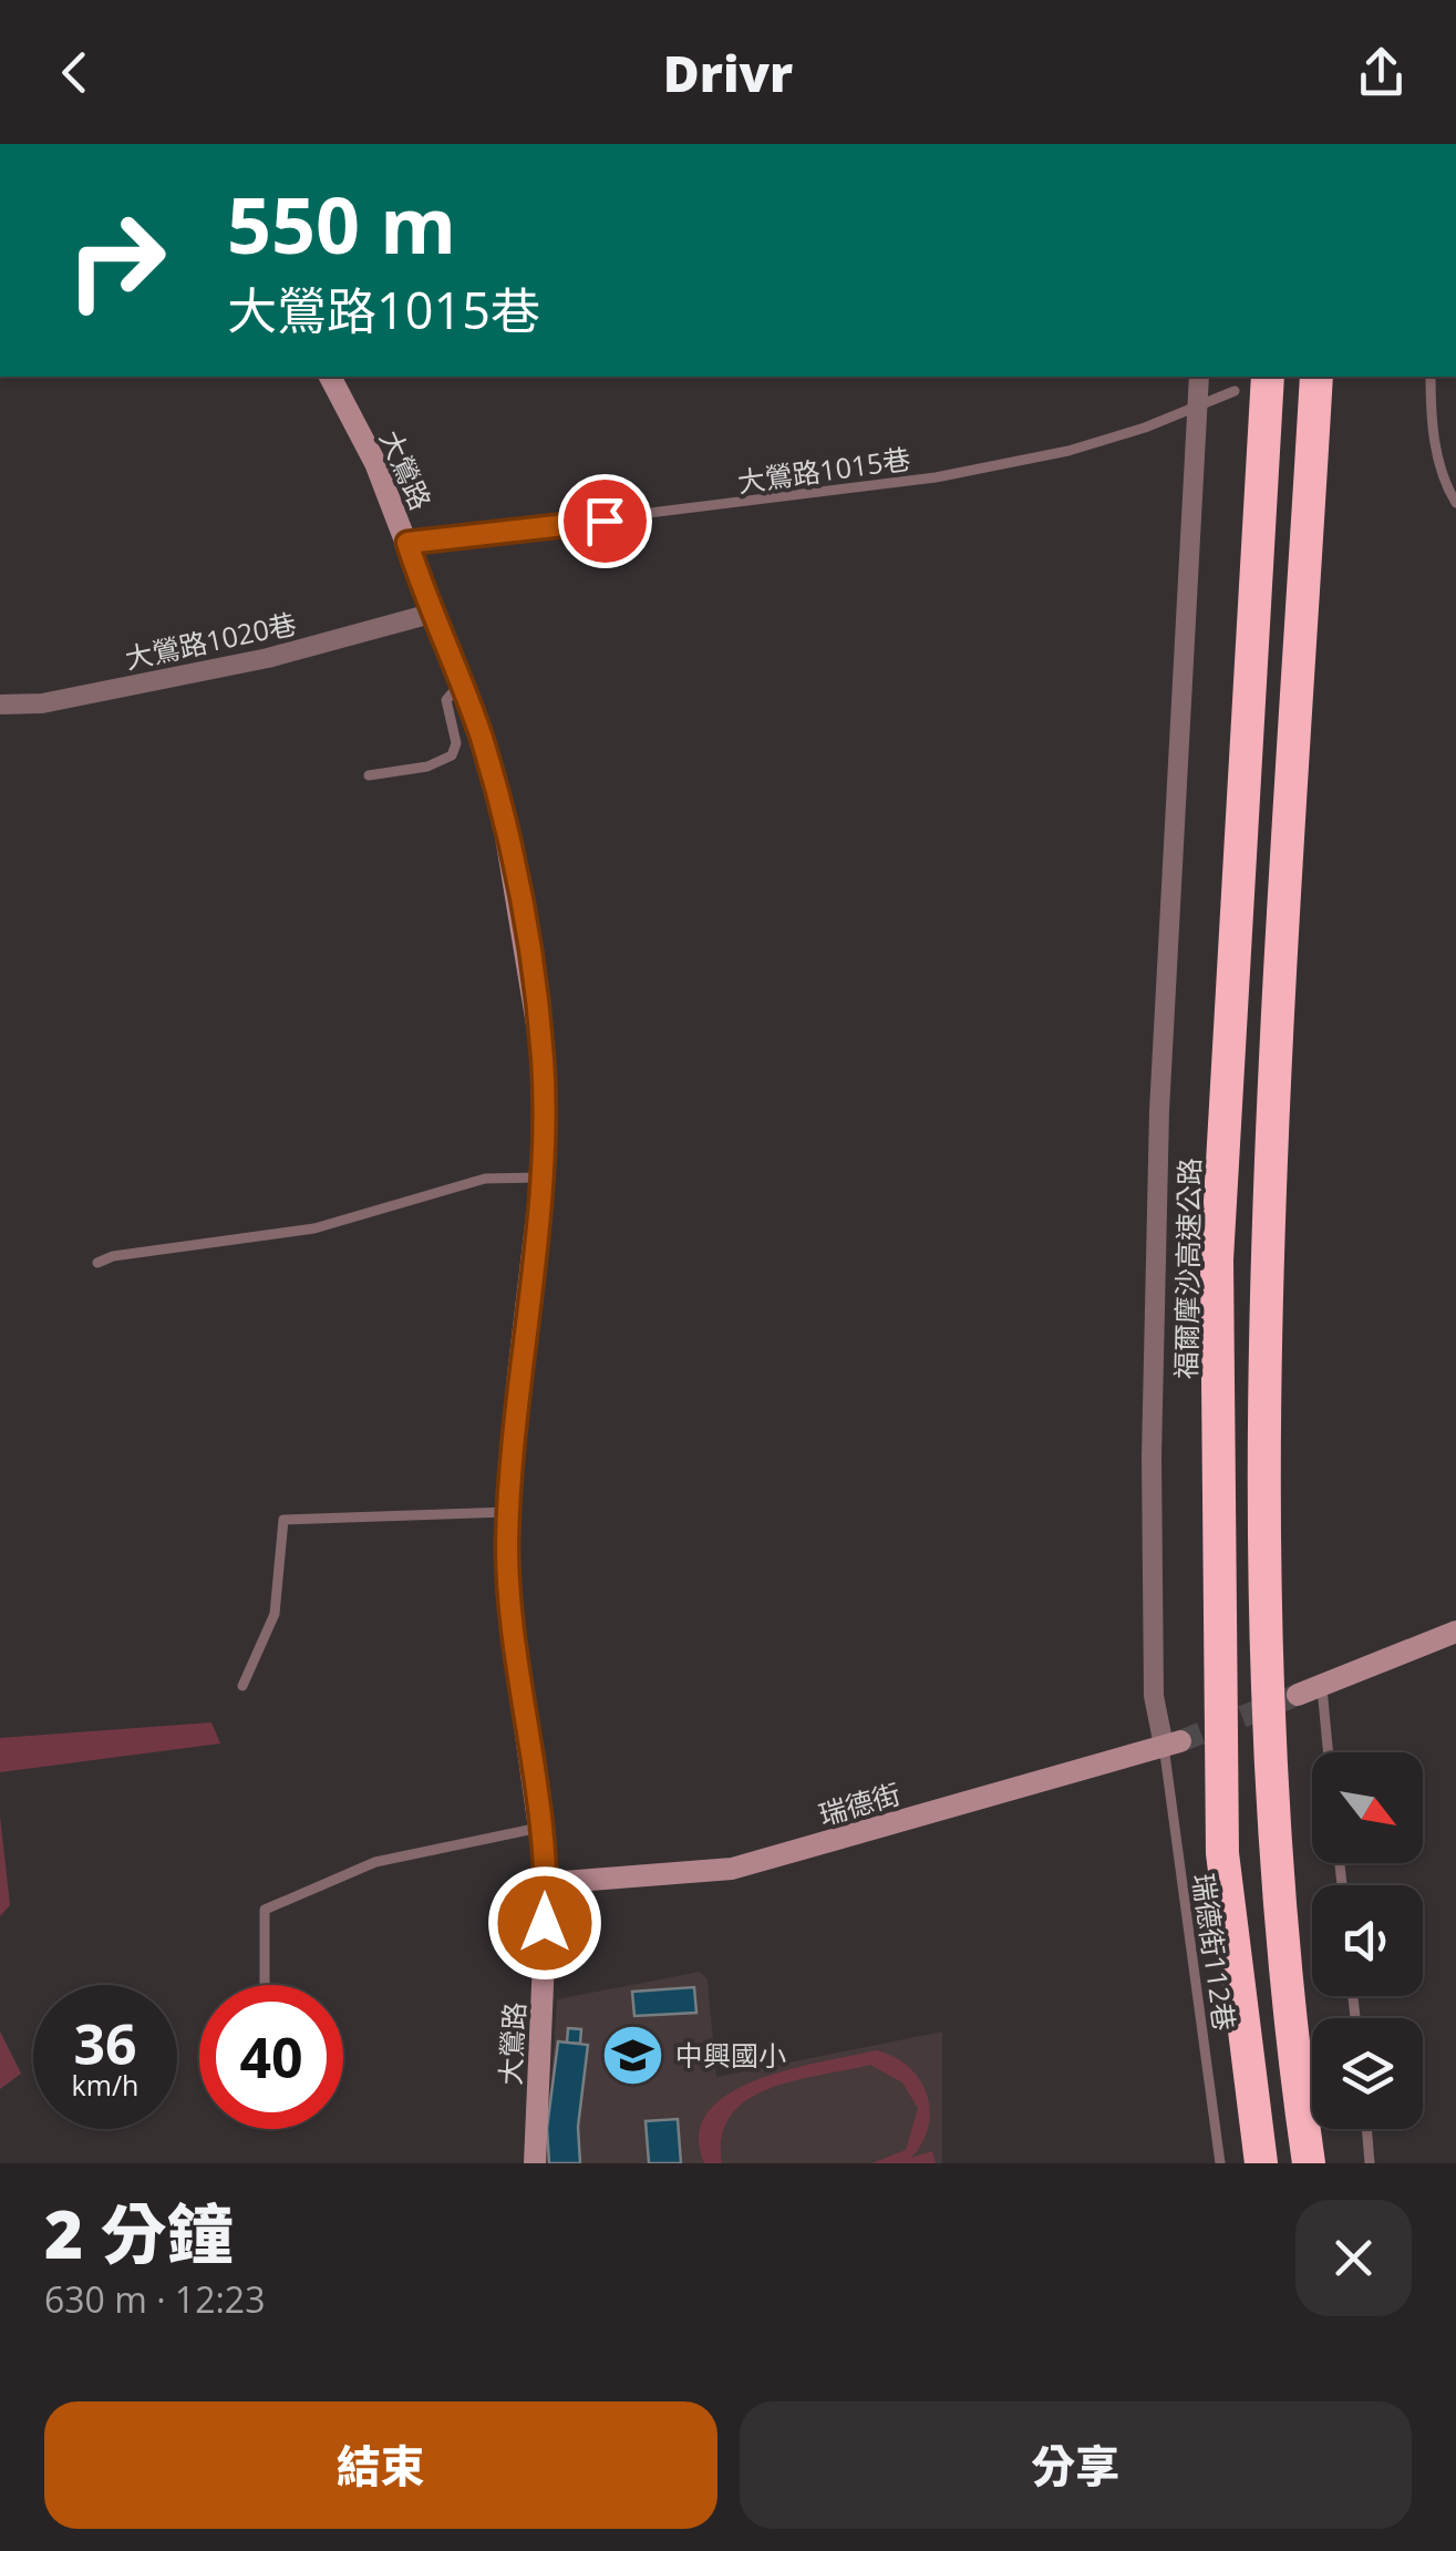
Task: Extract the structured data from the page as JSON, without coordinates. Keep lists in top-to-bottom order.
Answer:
{
  "streets": {
    "highway": ["福爾摩沙高速公路"],
    "street": ["大鶯路", "大鶯路1020巷", "瑞德街"],
    "lane": ["大鶯路1015巷", "瑞德街112巷"]
  },
  "crossings": [
    ["大鶯路", "大鶯路1015巷"],
    ["大鶯路", "大鶯路1020巷"],
    ["大鶯路", "瑞德街"],
    ["瑞德街", "瑞德街112巷"]
  ],
  "places": {
    "school or university": ["中興國小"]
  },
  "north": "bottom right",
  "page": {
    "header": "Drivr",
    "turn": ["550 m", "大鶯路1015巷"],
    "speed": "36 km/h",
    "limit": "40",
    "heading": ["2 分鐘", "630 m · 12:23"],
    "buttons": ["結束", "分享"]
  }
}
